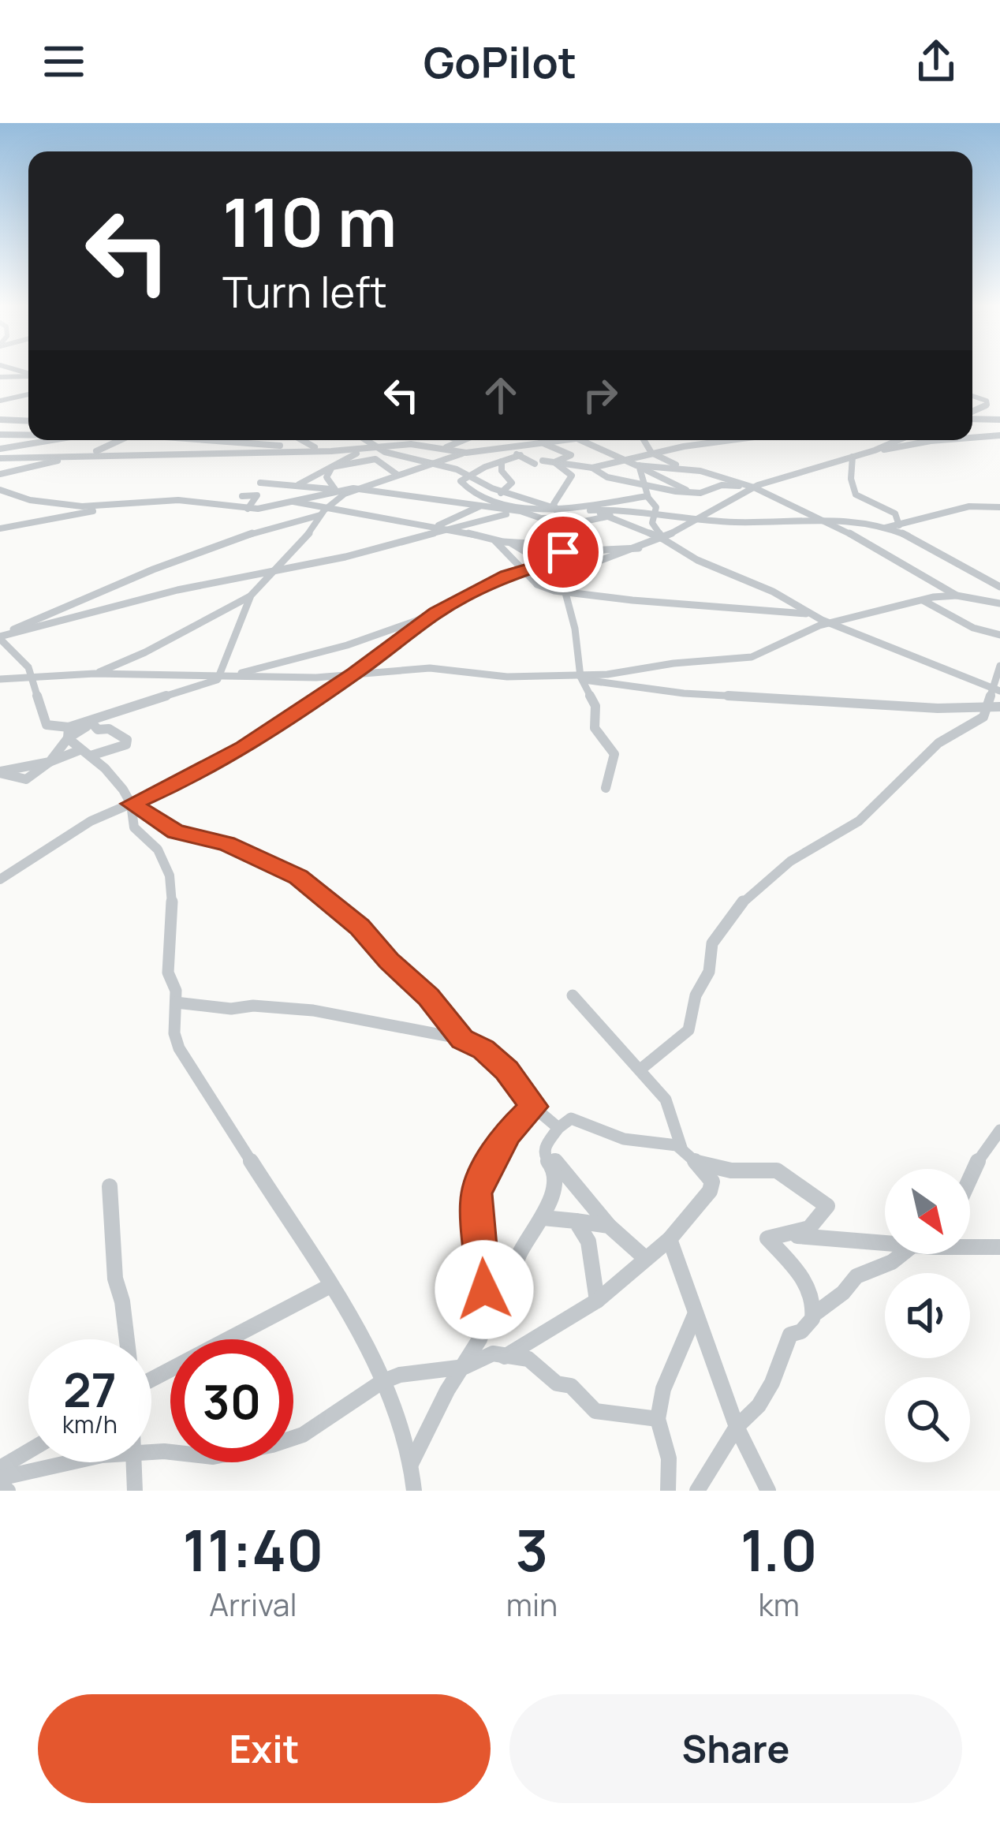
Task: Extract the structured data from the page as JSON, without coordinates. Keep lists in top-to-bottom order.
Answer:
{
  "north": "bottom right",
  "page": {
    "header": "GoPilot",
    "turn": ["110 m", "Turn left"],
    "speed": "27 km/h",
    "limit": "30",
    "eta": [
      "11:40",
      "Arrival",
      "3",
      "min",
      "1.0",
      "km"
    ],
    "buttons": ["Exit", "Share"]
  }
}
